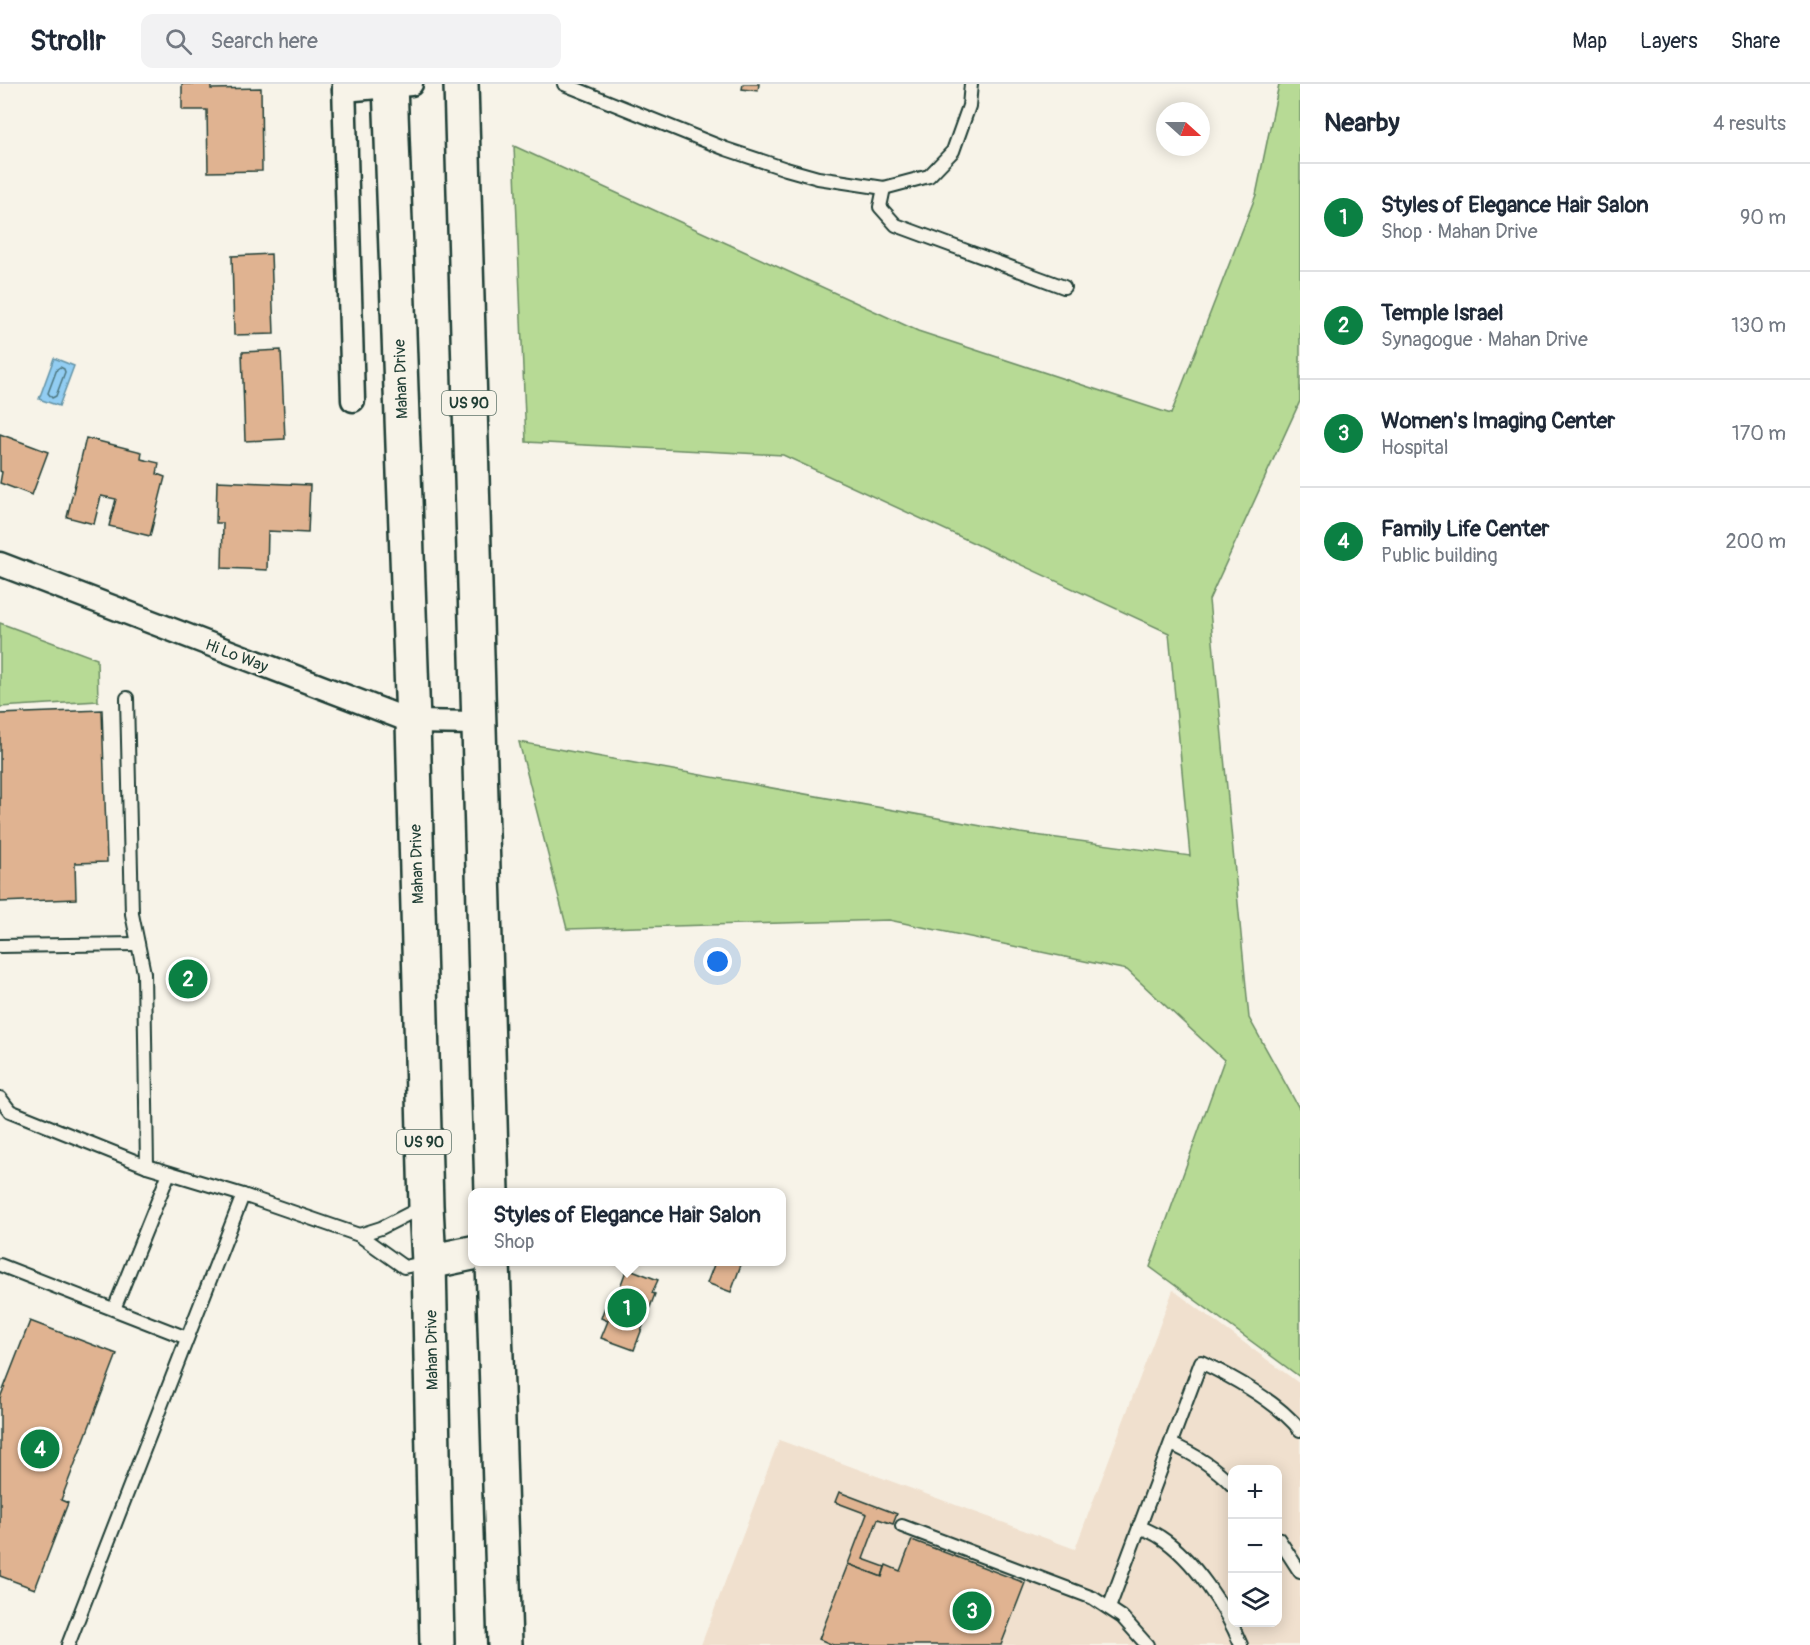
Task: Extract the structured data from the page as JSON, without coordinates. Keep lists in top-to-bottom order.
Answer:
{
  "streets": {
    "main road": ["Mahan Drive", "US 90"],
    "street": ["Hi Lo Way"]
  },
  "crossings": [
    ["Mahan Drive", "Hi Lo Way"],
    ["US 90", "Hi Lo Way"]
  ],
  "north": "right",
  "page": {
    "header": "Strollr",
    "search": "Search here",
    "nav": ["Map", "Layers", "Share"],
    "heading": ["Nearby", "4 results"],
    "list": [
      {
        "mark": "1",
        "name": "Styles of Elegance Hair Salon",
        "note": "Shop · Mahan Drive",
        "value": "90 m"
      },
      {
        "mark": "2",
        "name": "Temple Israel",
        "note": "Synagogue · Mahan Drive",
        "value": "130 m"
      },
      {
        "mark": "3",
        "name": "Women's Imaging Center",
        "note": "Hospital",
        "value": "170 m"
      },
      {
        "mark": "4",
        "name": "Family Life Center",
        "note": "Public building",
        "value": "200 m"
      }
    ],
    "pins": [
      "2",
      "1",
      "4",
      "3"
    ],
    "popup": ["Styles of Elegance Hair Salon", "Shop"],
    "map_buttons": ["+", "−"]
  }
}
